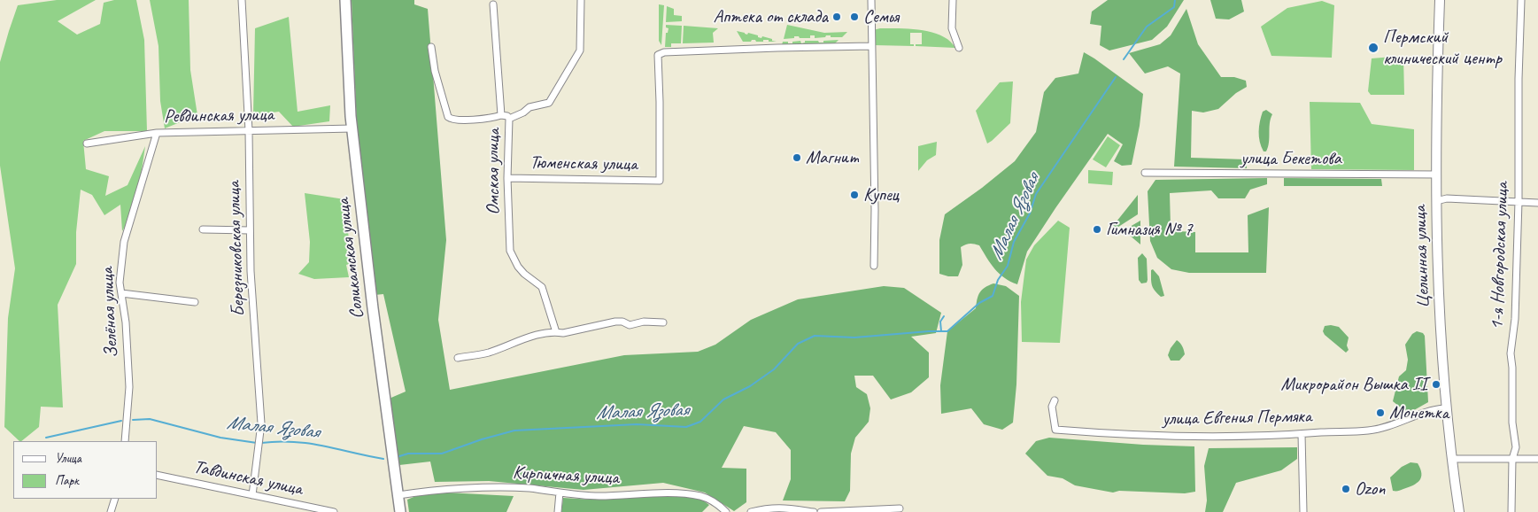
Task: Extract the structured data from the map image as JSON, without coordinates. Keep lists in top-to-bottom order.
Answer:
{
  "streets": {
    "main road": ["Целинная улица", "Соликамская улица"],
    "street": [
      "Ревдинская улица",
      "улица Бекетова",
      "Тюменская улица",
      "Омская улица",
      "Березниковская улица",
      "1-я Новгородская улица",
      "Зелёная улица",
      "улица Евгения Пермяка",
      "Кирпичная улица",
      "Тавдинская улица"
    ]
  },
  "crossings": [
    ["Ревдинская улица", "Березниковская улица"],
    ["Ревдинская улица", "Соликамская улица"],
    ["Ревдинская улица", "Зелёная улица"],
    ["улица Бекетова", "Целинная улица"],
    ["Тюменская улица", "Омская улица"],
    ["Березниковская улица", "Тавдинская улица"],
    ["Целинная улица", "улица Евгения Пермяка"],
    ["Соликамская улица", "Кирпичная улица"]
  ],
  "water": ["Малая Язовая"],
  "places": [
    "Аптека от склада",
    "Семья",
    "Пермский клинический центр",
    "Магнит",
    "Купец",
    "Гимназия № 7",
    "Микрорайон Вышка II",
    "Монетка",
    "Ozon"
  ],
  "legend": ["Улица", "Парк"]
}
